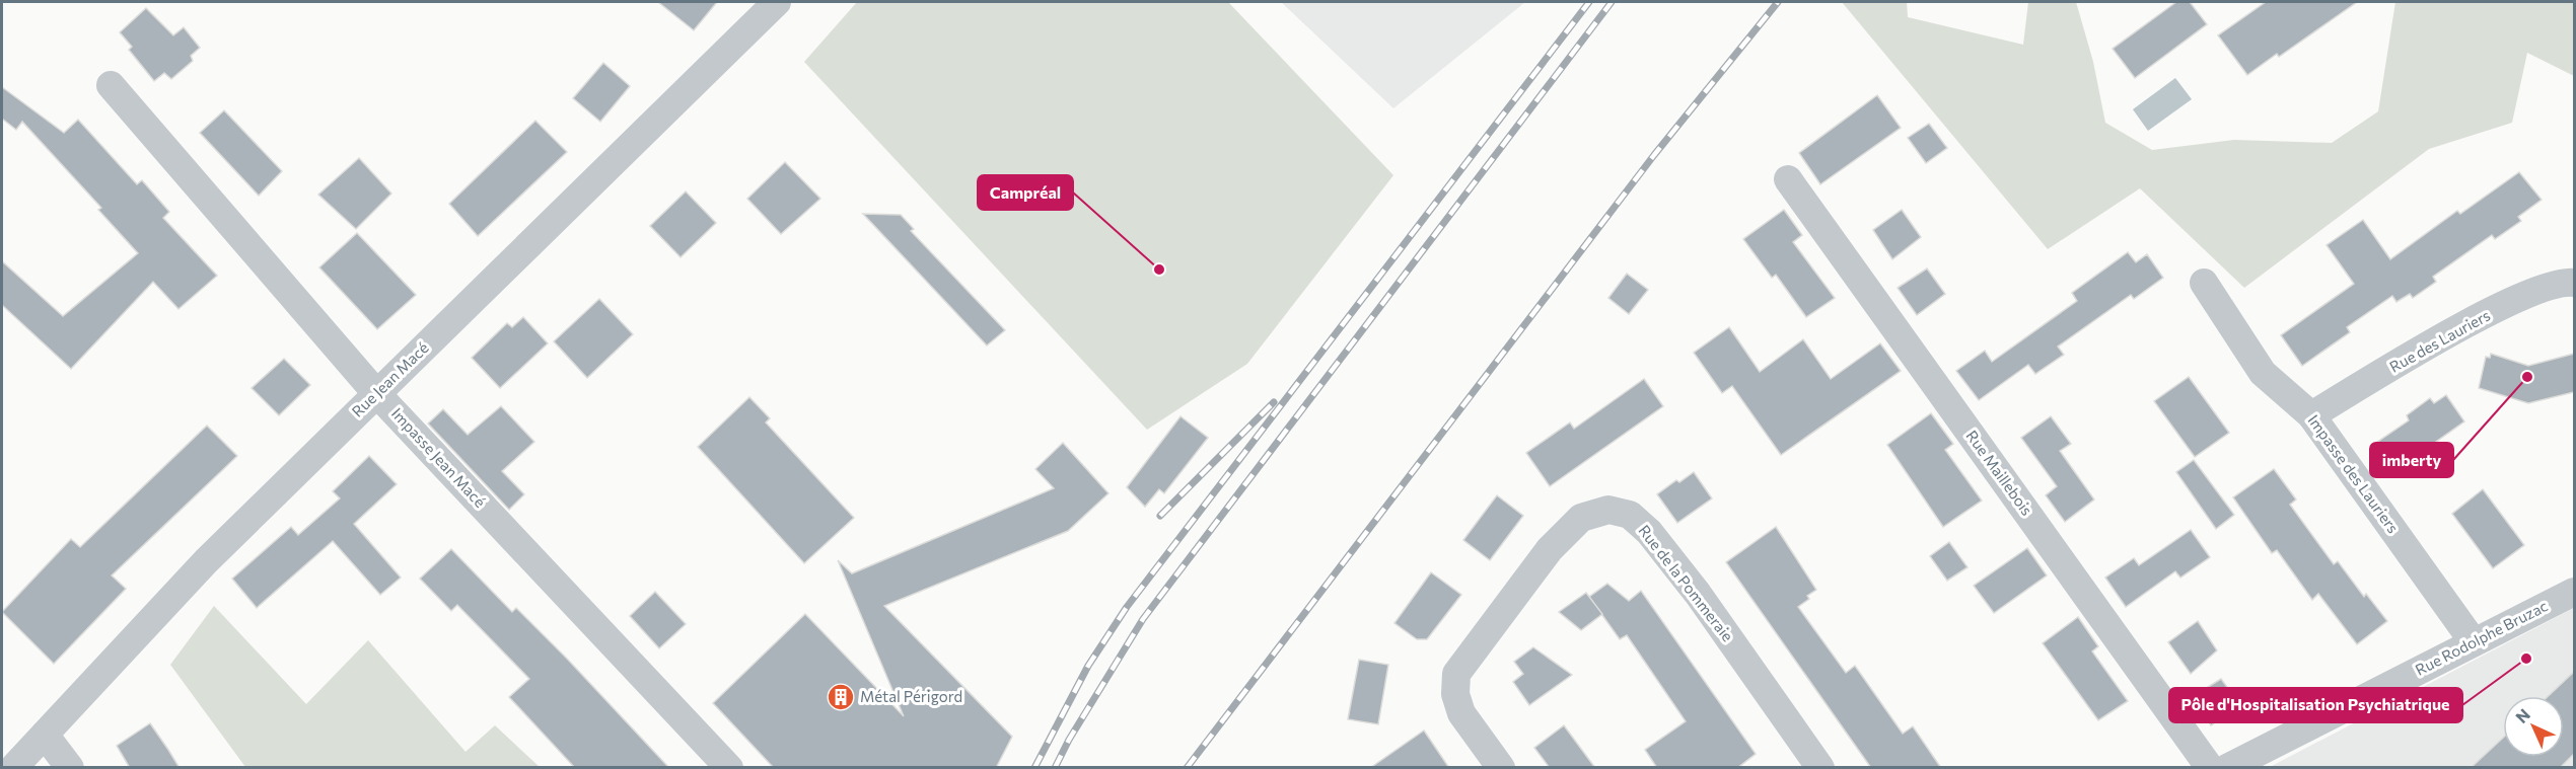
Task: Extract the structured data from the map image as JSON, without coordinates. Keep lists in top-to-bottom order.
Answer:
{
  "streets": {
    "street": [
      "Rue des Lauriers",
      "Rue Jean Macé",
      "Impasse Jean Macé",
      "Rue Maillebois",
      "Impasse des Lauriers",
      "Rue de la Pommeraie",
      "Rue Rodolphe Bruzac"
    ]
  },
  "crossings": [
    ["Rue des Lauriers", "Impasse des Lauriers"],
    ["Rue Jean Macé", "Impasse Jean Macé"],
    ["Impasse des Lauriers", "Rue Rodolphe Bruzac"]
  ],
  "places": {
    "other": ["Campréal", "imberty", "Pôle d'Hospitalisation Psychiatrique"],
    "building": ["Métal Périgord"]
  },
  "north": "top left"
}
